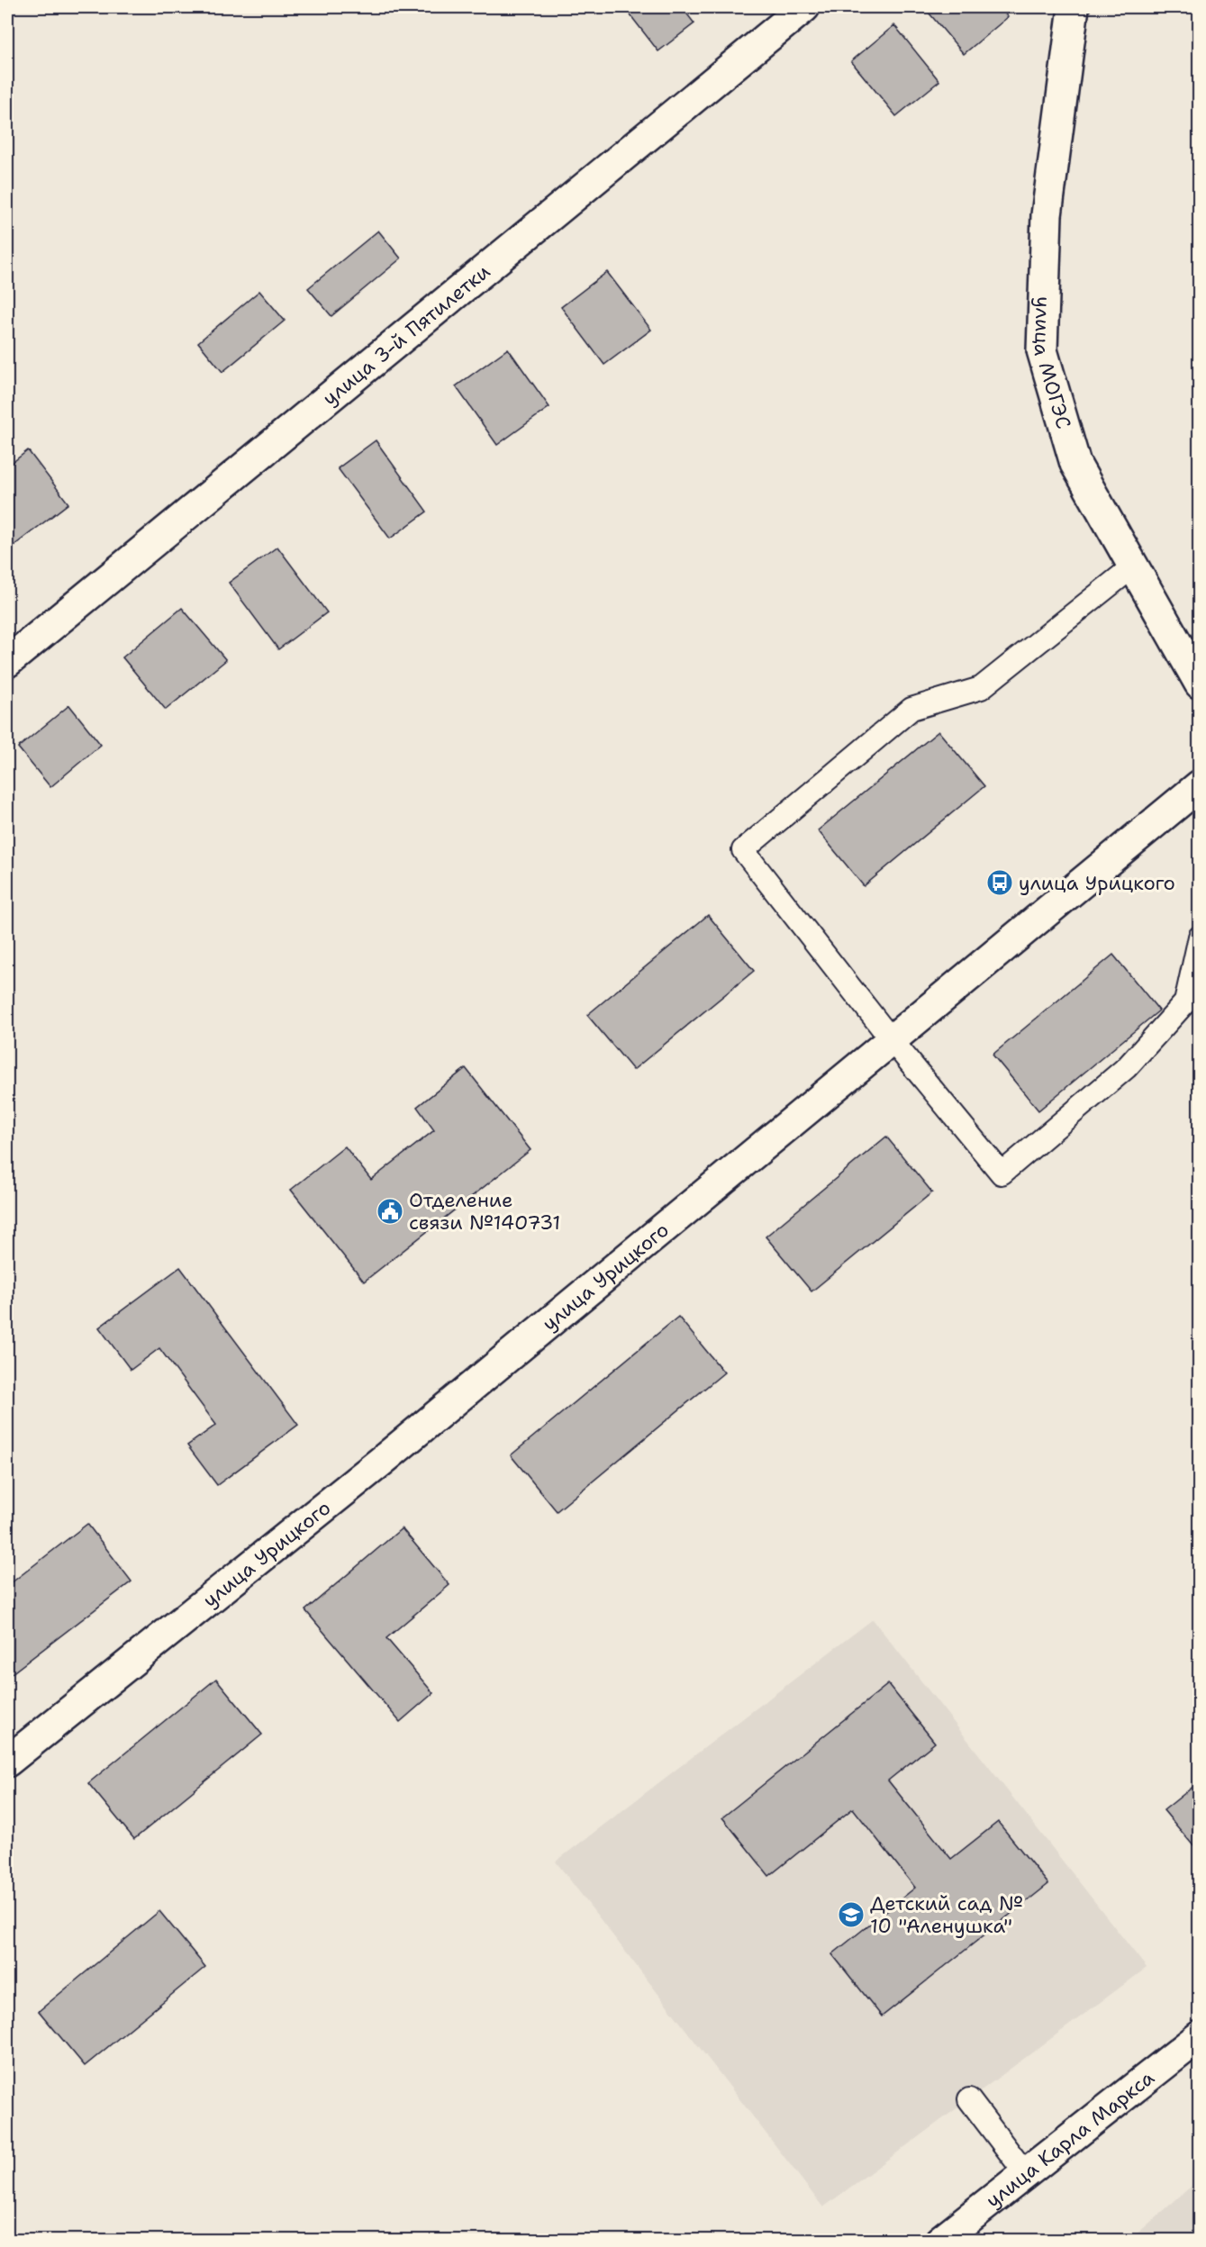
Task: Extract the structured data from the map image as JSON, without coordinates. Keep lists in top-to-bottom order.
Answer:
{
  "streets": {
    "street": [
      "улица 3-й Пятилетки",
      "улица МОГЭС",
      "улица Урицкого",
      "улица Карла Маркса"
    ]
  },
  "places": {
    "bus stop": ["улица Урицкого"],
    "public building": ["Отделение связи №140731"],
    "school or university": ["Детский сад № 10 \"Аленушка\""]
  }
}
